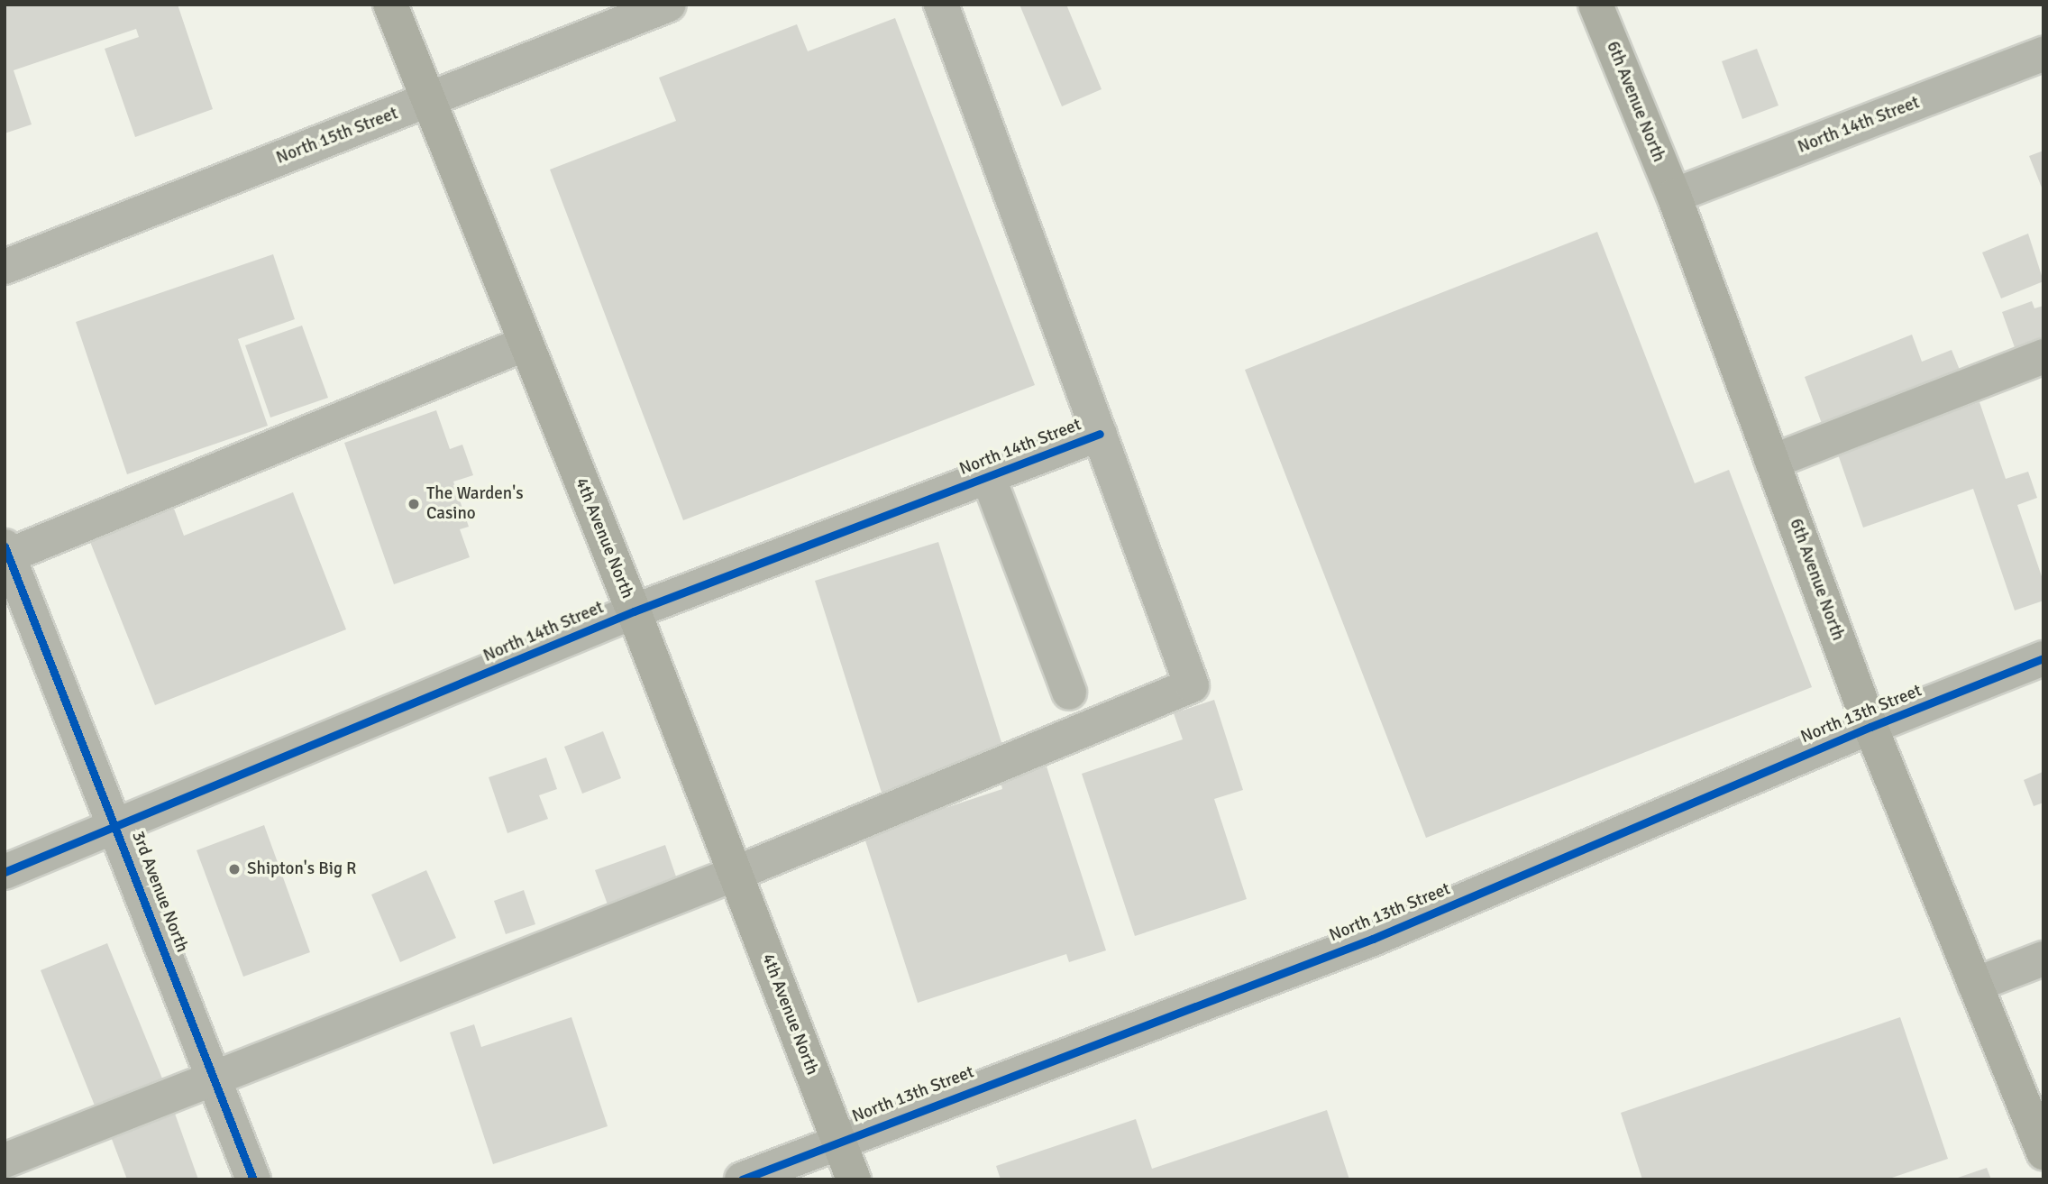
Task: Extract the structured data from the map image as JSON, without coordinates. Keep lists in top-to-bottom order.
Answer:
{
  "streets": {
    "main road": ["6th Avenue North", "4th Avenue North"],
    "street": [
      "North 14th Street",
      "North 15th Street",
      "North 13th Street",
      "3rd Avenue North"
    ]
  },
  "crossings": [
    ["6th Avenue North", "North 14th Street"],
    ["6th Avenue North", "North 13th Street"],
    ["North 14th Street", "4th Avenue North"],
    ["North 14th Street", "3rd Avenue North"],
    ["North 15th Street", "4th Avenue North"],
    ["4th Avenue North", "North 13th Street"]
  ],
  "places": ["The Warden's Casino", "Shipton's Big R"]
}
